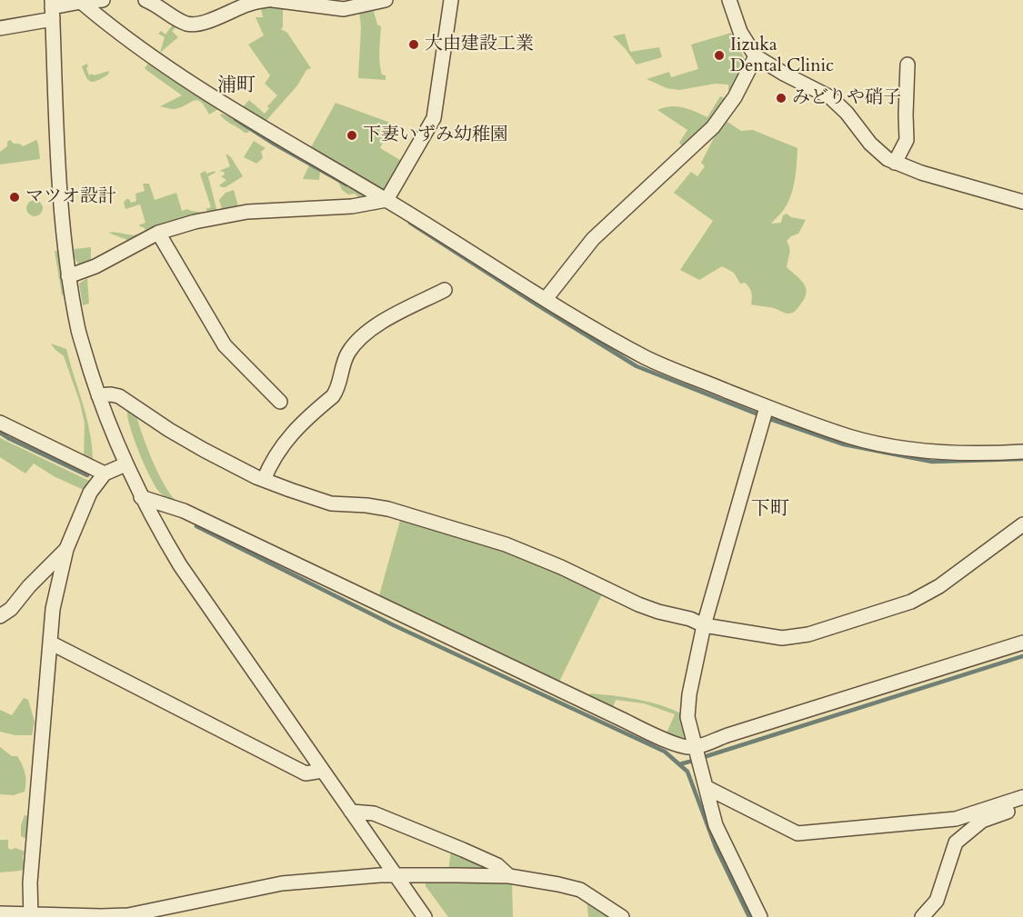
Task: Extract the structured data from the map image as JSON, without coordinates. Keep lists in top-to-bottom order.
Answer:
{
  "districts": ["浦町", "下町"],
  "places": [
    "大由建設工業",
    "Iizuka Dental Clinic",
    "みどりや硝子",
    "下妻いずみ幼稚園",
    "マツオ設計"
  ]
}
